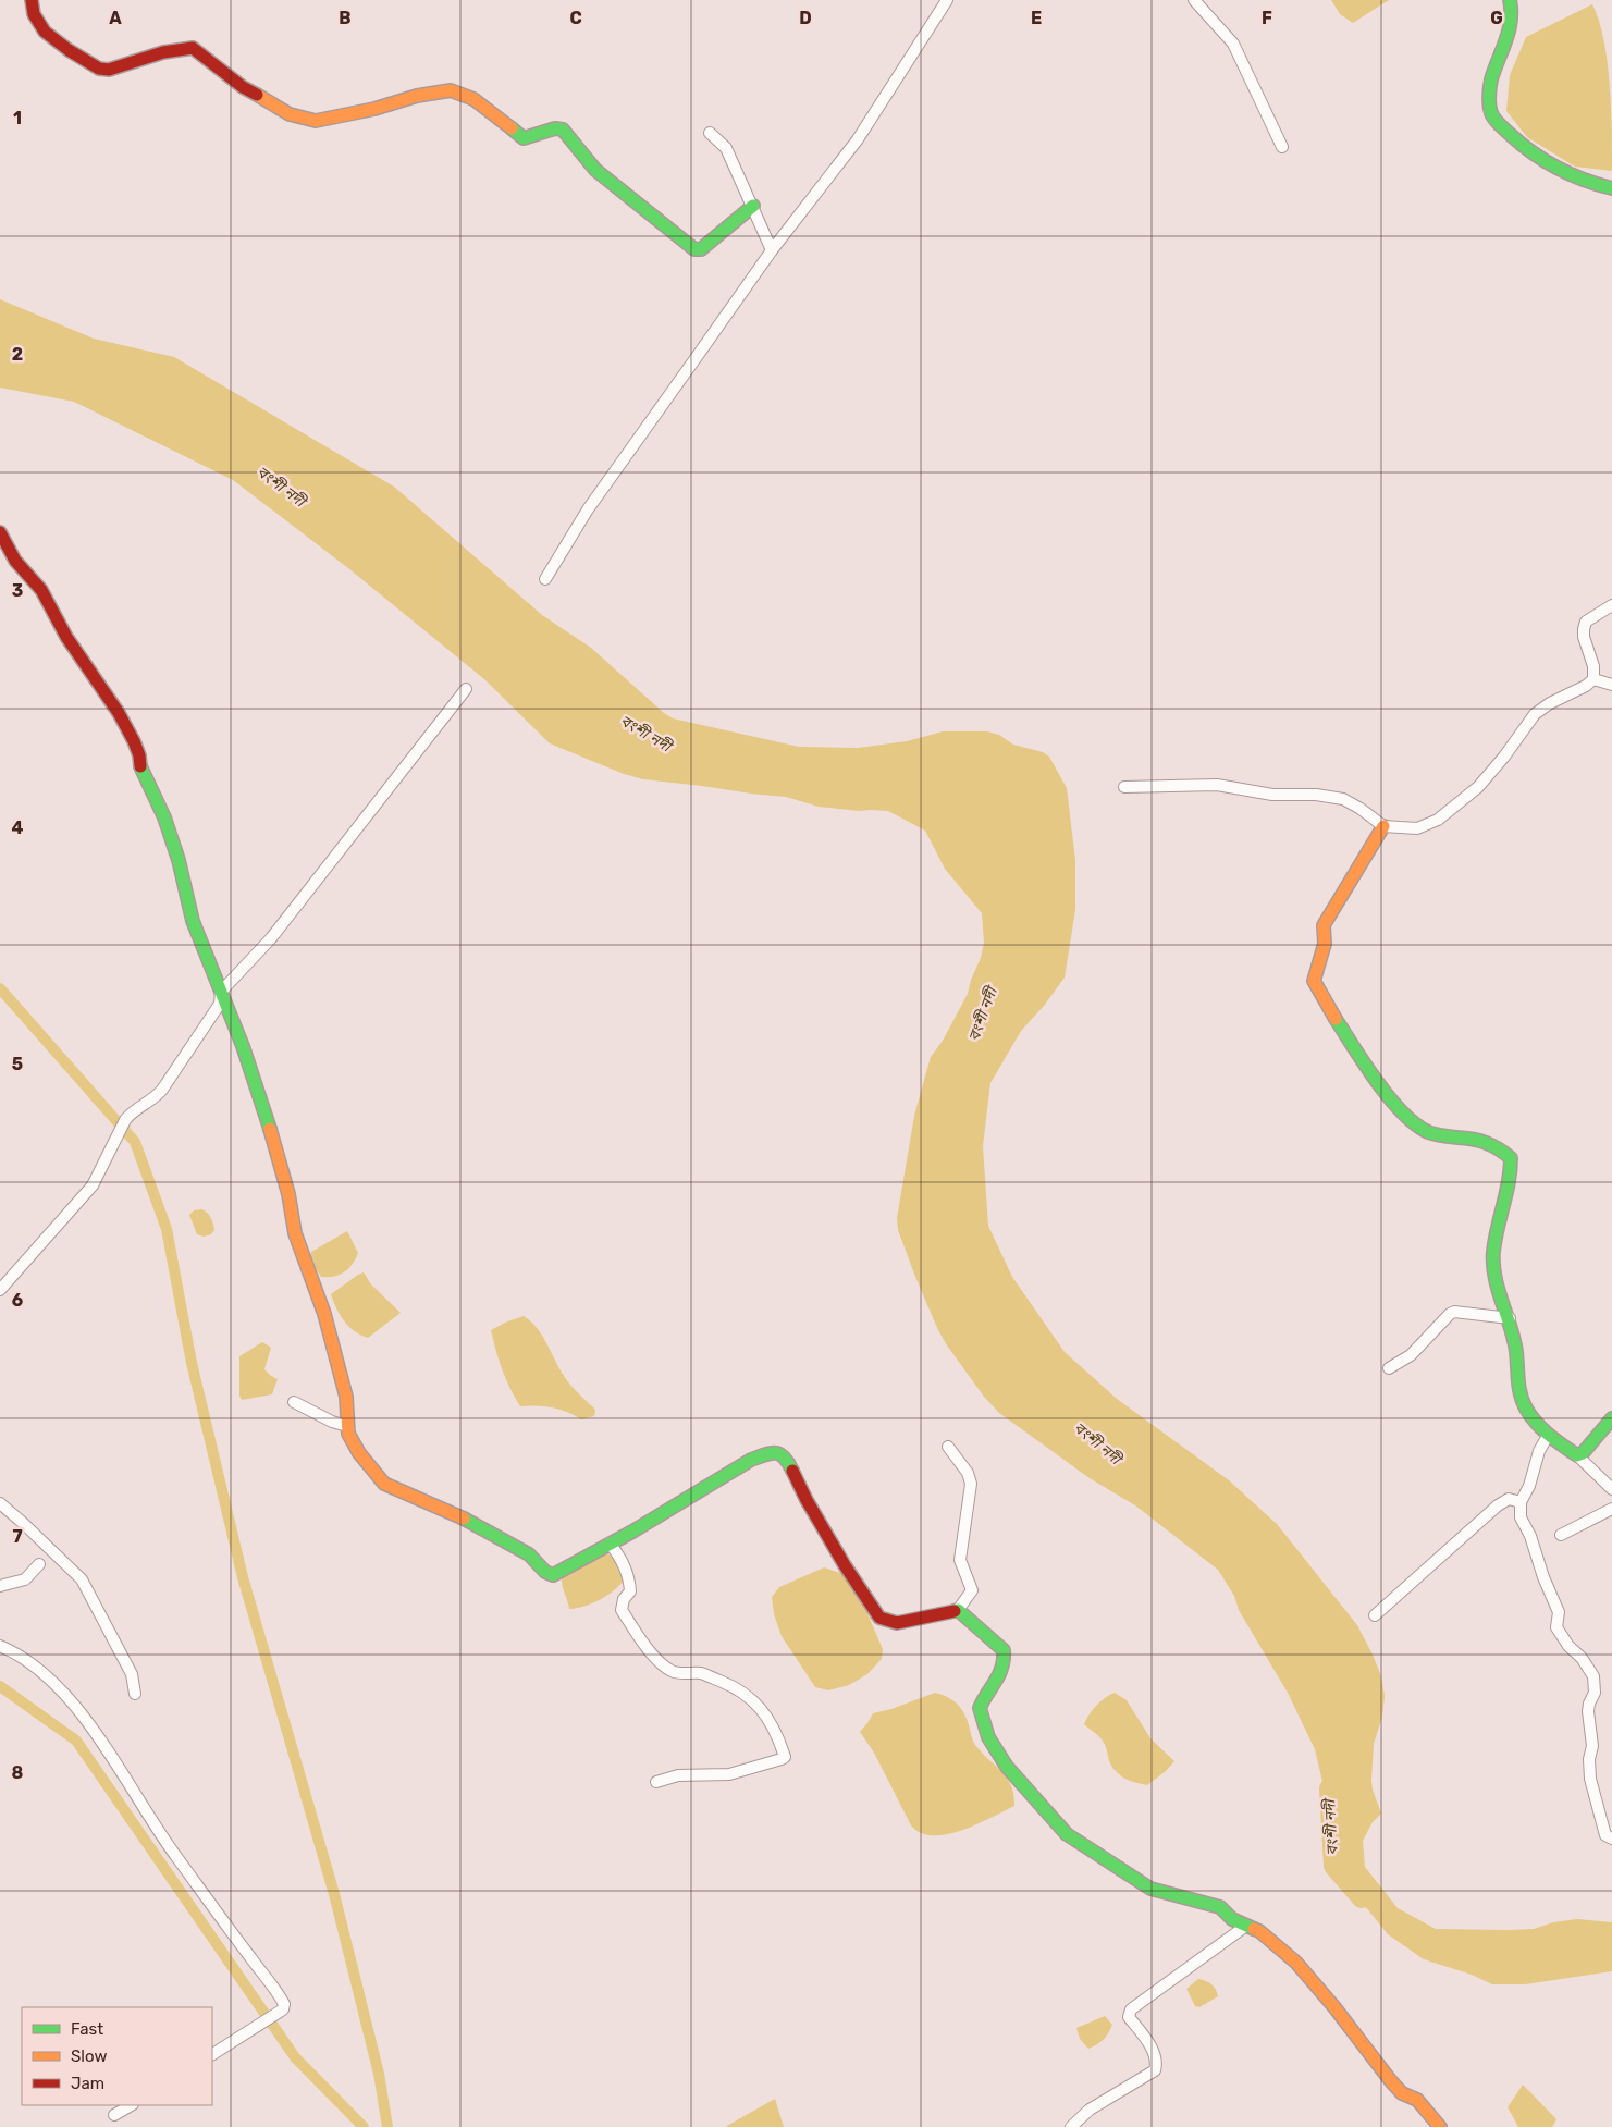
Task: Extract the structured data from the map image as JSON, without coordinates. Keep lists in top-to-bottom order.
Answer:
{
  "water": ["বংশী নদী"],
  "legend": ["Fast", "Slow", "Jam"],
  "grid": {
    "columns": [
      "A",
      "B",
      "C",
      "D",
      "E",
      "F",
      "G"
    ],
    "rows": [
      "1",
      "2",
      "3",
      "4",
      "5",
      "6",
      "7",
      "8"
    ]
  }
}
